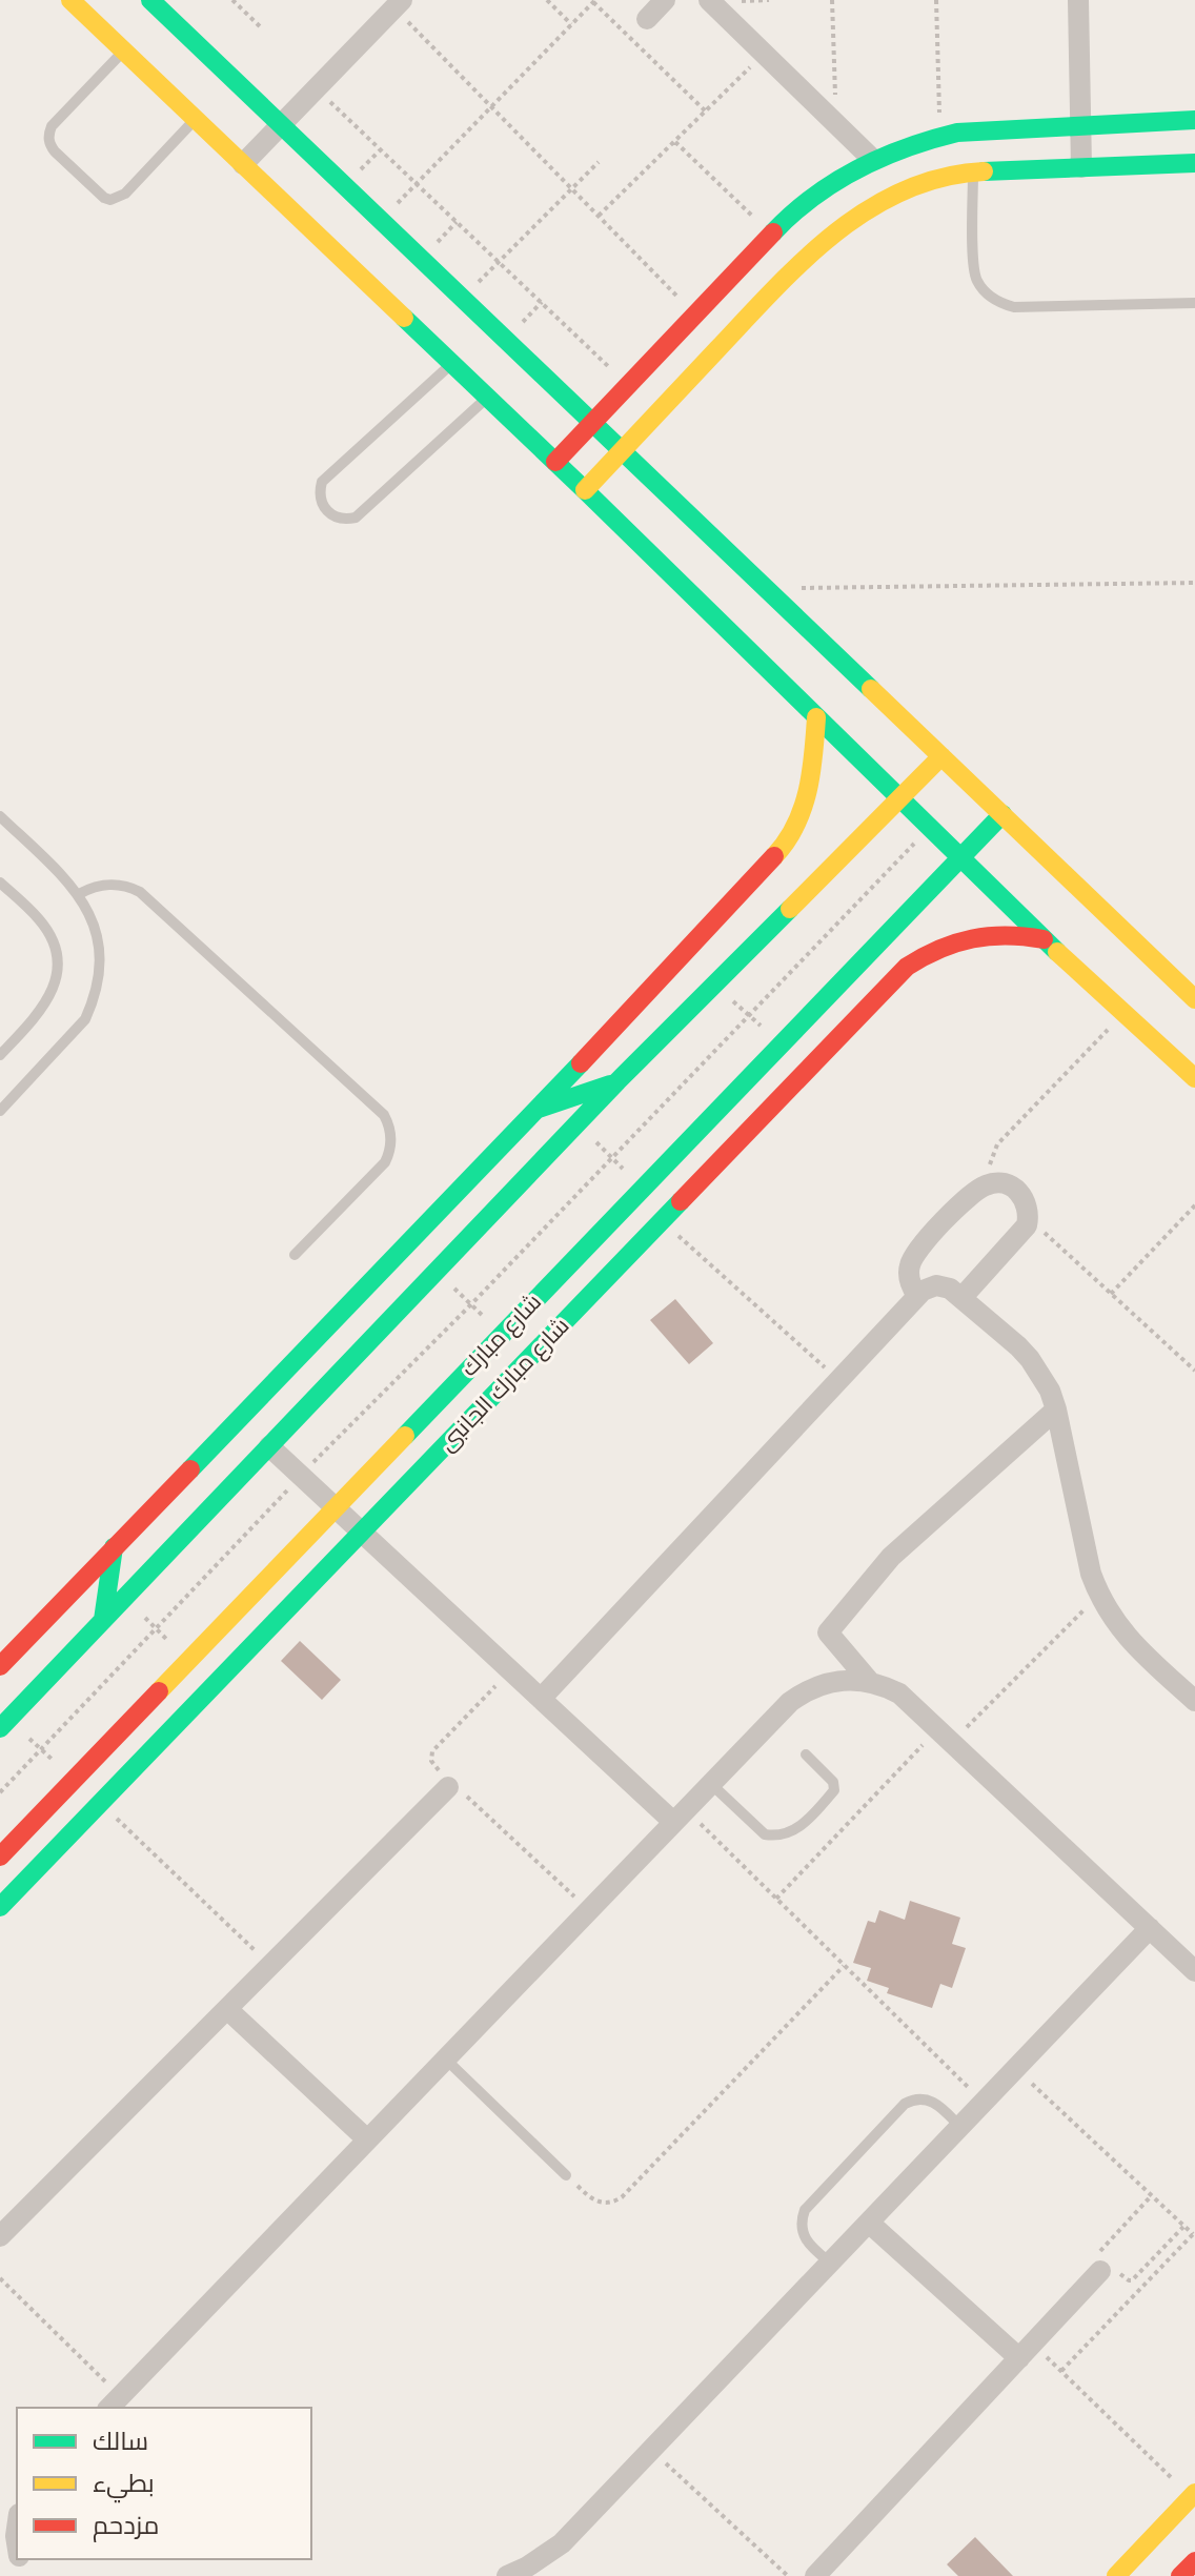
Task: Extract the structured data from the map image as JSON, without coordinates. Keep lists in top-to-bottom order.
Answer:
{
  "streets": {
    "main road": ["شارع مبارك", "شارع مبارك الجانبى"]
  },
  "legend": ["سالك", "بطيء", "مزدحم"]
}
